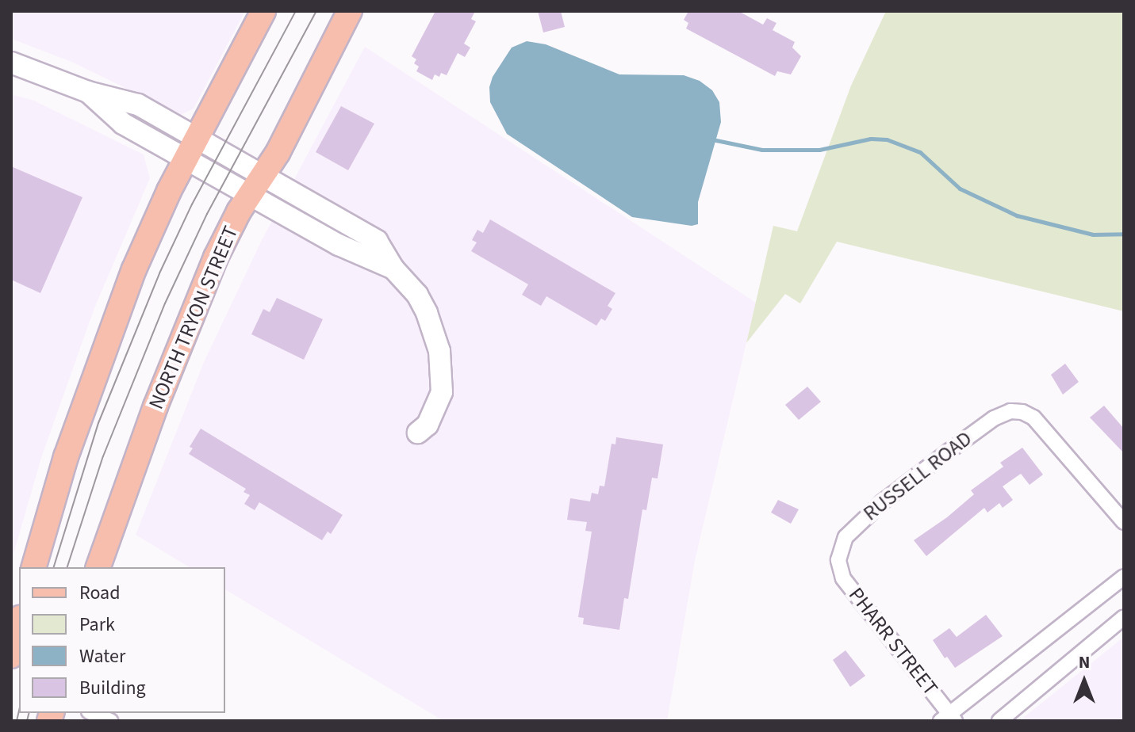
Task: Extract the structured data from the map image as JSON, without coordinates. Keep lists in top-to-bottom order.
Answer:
{
  "streets": {
    "main road": ["NORTH TRYON STREET"],
    "street": ["RUSSELL ROAD", "PHARR STREET"]
  },
  "crossings": [
    ["RUSSELL ROAD", "PHARR STREET"]
  ],
  "legend": [
    "Road",
    "Park",
    "Water",
    "Building"
  ],
  "north": "top"
}
